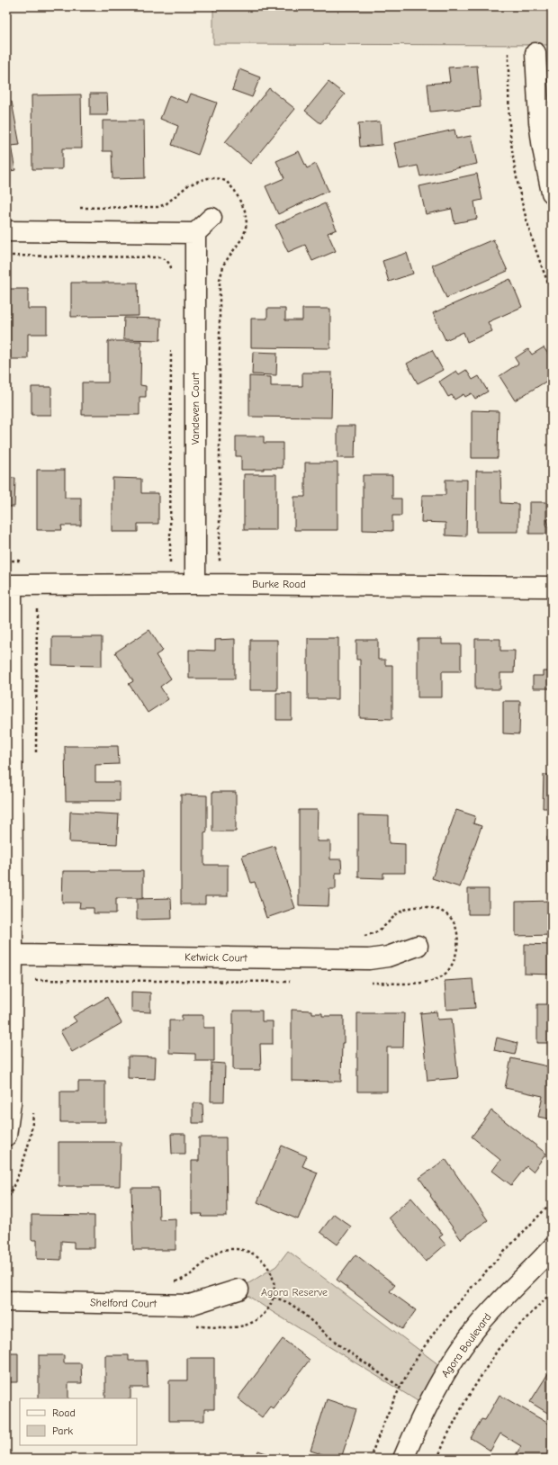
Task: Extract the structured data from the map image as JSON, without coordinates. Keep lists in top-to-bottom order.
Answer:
{
  "streets": {
    "street": [
      "Vandeven Court",
      "Burke Road",
      "Ketwick Court",
      "Shelford Court",
      "Agora Boulevard"
    ]
  },
  "crossings": [
    ["Vandeven Court", "Burke Road"]
  ],
  "parks": ["Agora Reserve"],
  "legend": ["Road", "Park"]
}
